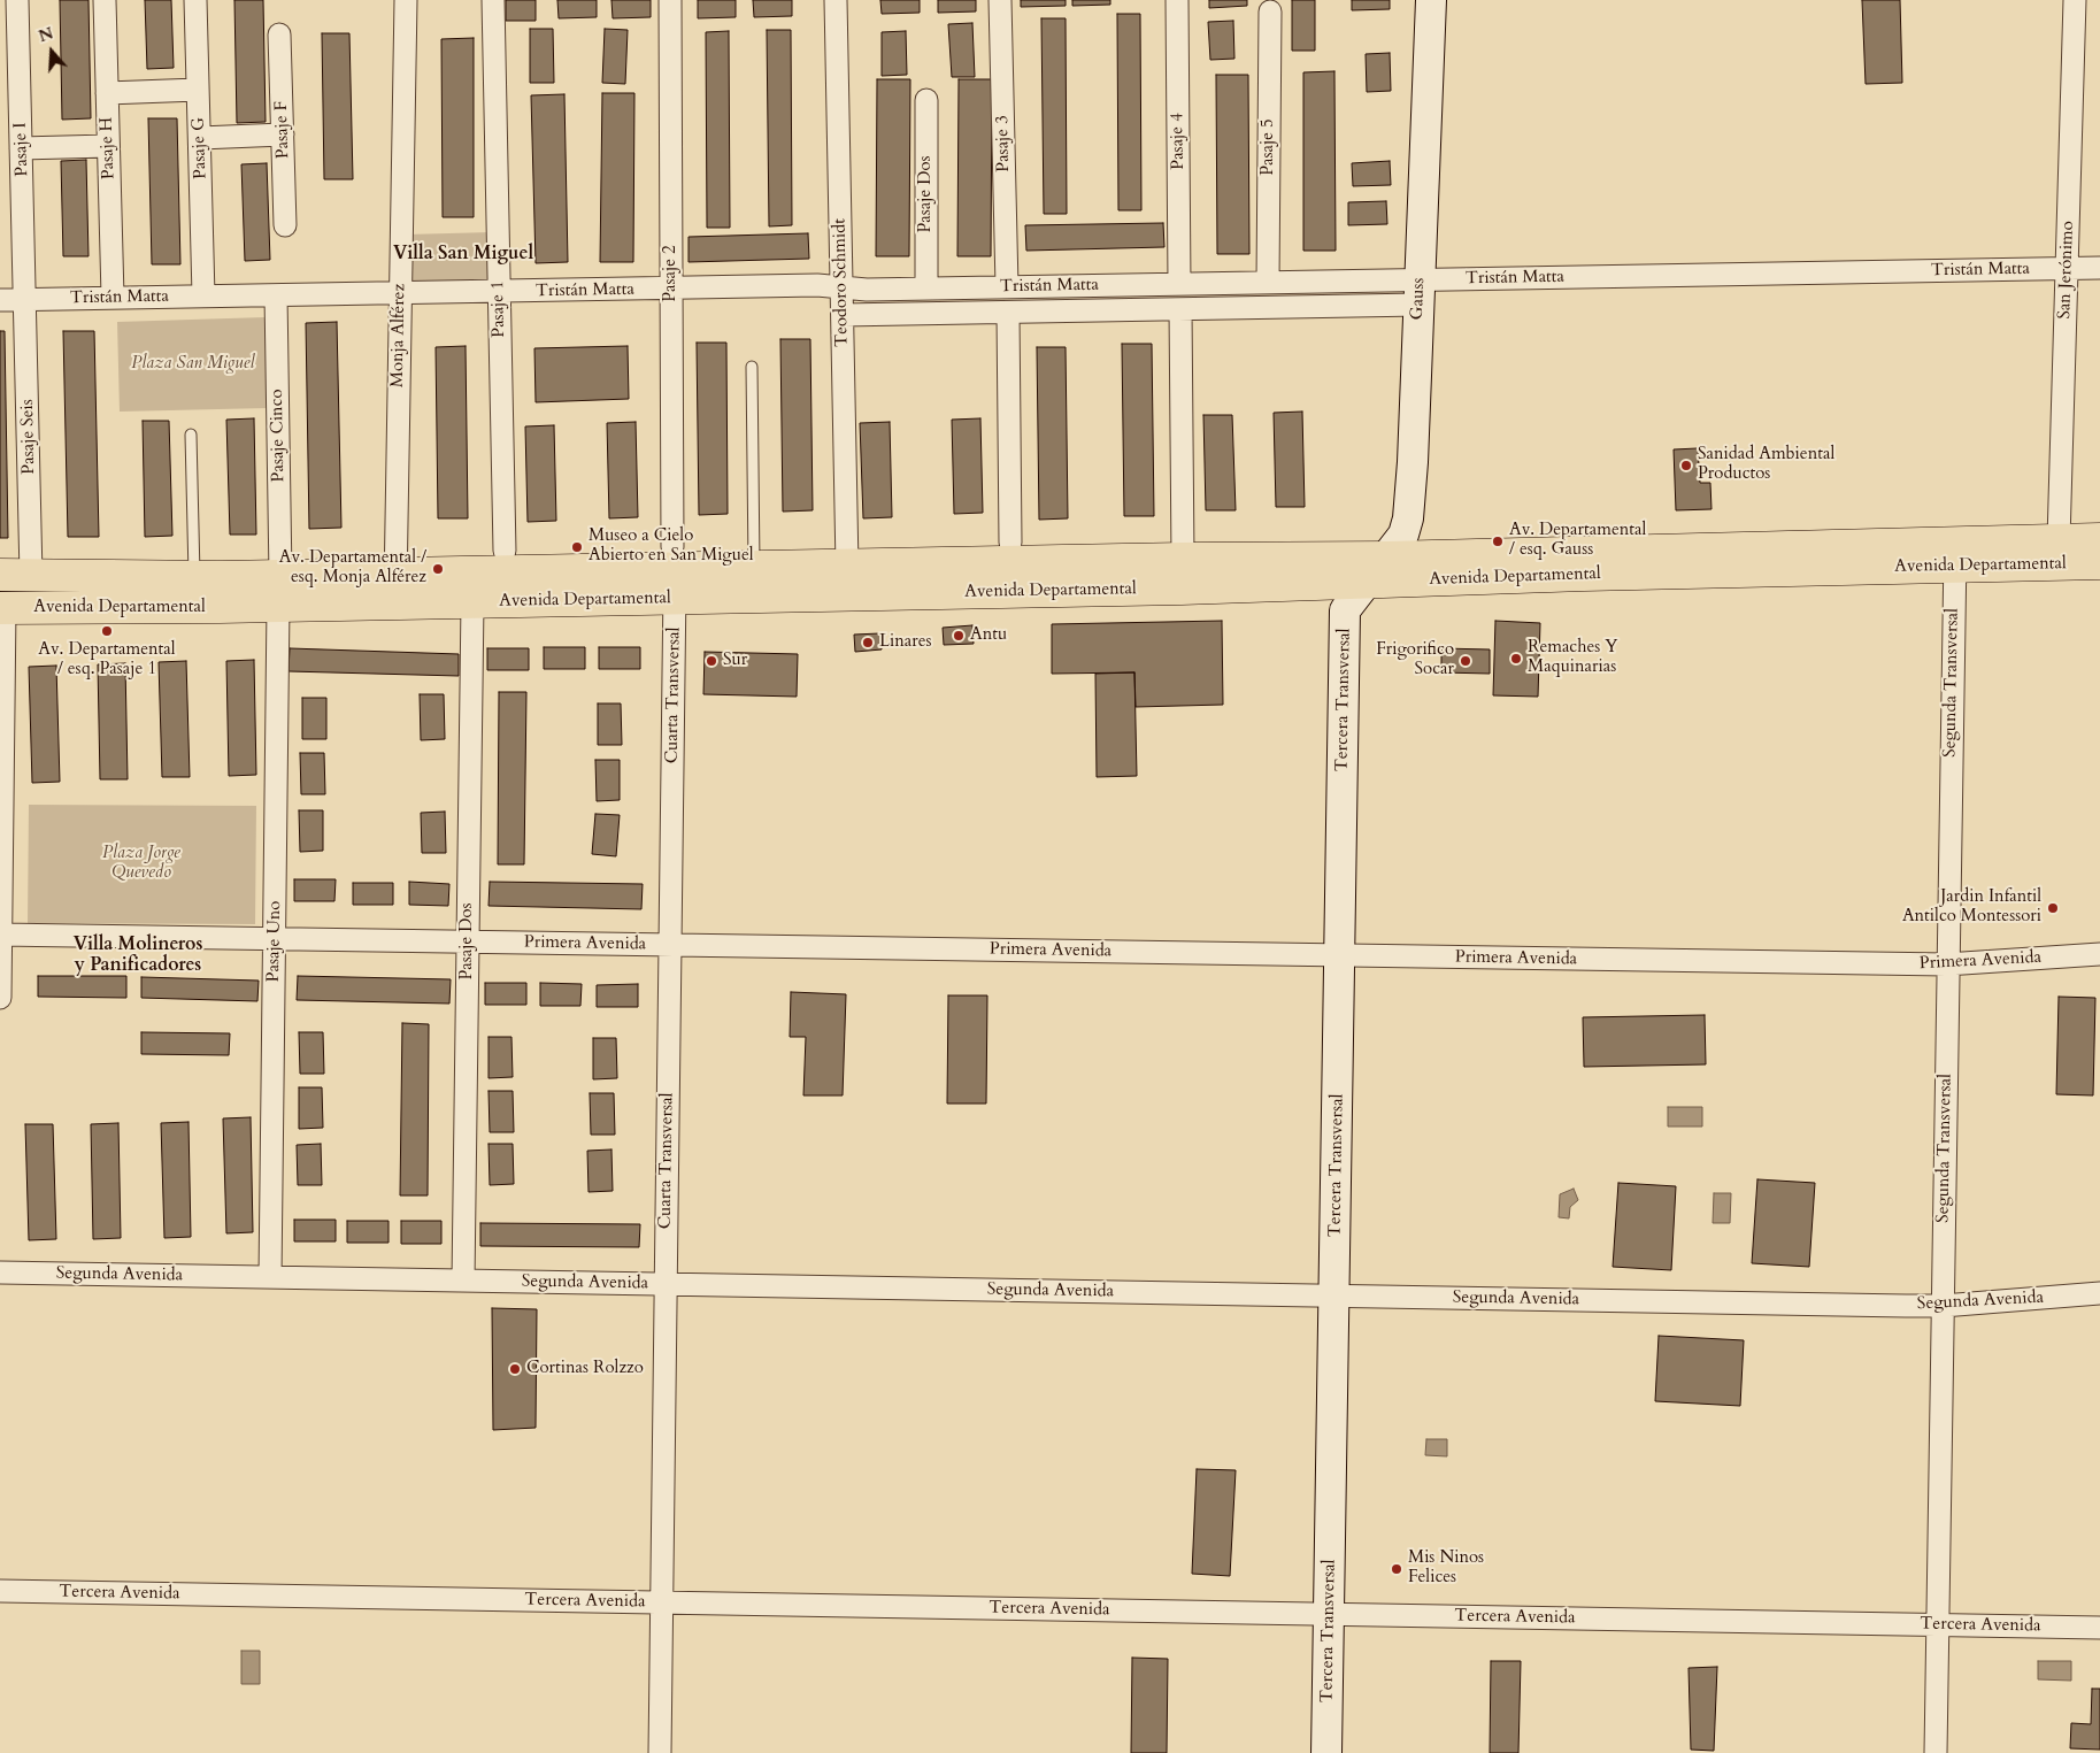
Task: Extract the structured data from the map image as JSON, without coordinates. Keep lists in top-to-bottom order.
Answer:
{
  "streets": {
    "main road": ["Avenida Departamental"],
    "street": [
      "Pasaje F",
      "Pasaje 4",
      "Pasaje 3",
      "Pasaje 5",
      "Pasaje H",
      "Pasaje G",
      "Pasaje I",
      "Pasaje Dos",
      "Tristán Matta",
      "San Jerónimo",
      "Pasaje 2",
      "Teodoro Schmidt",
      "Gauss",
      "Pasaje 1",
      "Monja Alférez",
      "Pasaje Cinco",
      "Pasaje Seis",
      "Segunda Transversal",
      "Cuarta Transversal",
      "Tercera Transversal",
      "Pasaje Uno",
      "Primera Avenida",
      "Segunda Avenida",
      "Tercera Avenida"
    ]
  },
  "crossings": [
    ["Pasaje 4", "Tristán Matta"],
    ["Pasaje 3", "Tristán Matta"],
    ["Pasaje 5", "Tristán Matta"],
    ["Pasaje H", "Tristán Matta"],
    ["Pasaje G", "Tristán Matta"],
    ["Pasaje I", "Tristán Matta"],
    ["Pasaje I", "Pasaje Seis"],
    ["Pasaje Dos", "Tristán Matta"],
    ["Pasaje Dos", "Avenida Departamental"],
    ["Pasaje Dos", "Primera Avenida"],
    ["Pasaje Dos", "Segunda Avenida"],
    ["Tristán Matta", "San Jerónimo"],
    ["Tristán Matta", "Pasaje 2"],
    ["Tristán Matta", "Teodoro Schmidt"],
    ["Tristán Matta", "Gauss"],
    ["Tristán Matta", "Pasaje 1"],
    ["Tristán Matta", "Monja Alférez"],
    ["Tristán Matta", "Pasaje Cinco"],
    ["Tristán Matta", "Pasaje Seis"],
    ["San Jerónimo", "Avenida Departamental"],
    ["Pasaje 2", "Avenida Departamental"],
    ["Pasaje 2", "Cuarta Transversal"],
    ["Teodoro Schmidt", "Avenida Departamental"],
    ["Gauss", "Avenida Departamental"],
    ["Gauss", "Tercera Transversal"],
    ["Monja Alférez", "Avenida Departamental"],
    ["Pasaje Cinco", "Avenida Departamental"],
    ["Pasaje Cinco", "Pasaje Uno"],
    ["Pasaje Seis", "Avenida Departamental"],
    ["Avenida Departamental", "Segunda Transversal"],
    ["Avenida Departamental", "Cuarta Transversal"],
    ["Avenida Departamental", "Tercera Transversal"],
    ["Avenida Departamental", "Pasaje Uno"],
    ["Segunda Transversal", "Primera Avenida"],
    ["Segunda Transversal", "Segunda Avenida"],
    ["Segunda Transversal", "Tercera Avenida"],
    ["Cuarta Transversal", "Primera Avenida"],
    ["Cuarta Transversal", "Segunda Avenida"],
    ["Cuarta Transversal", "Tercera Avenida"],
    ["Tercera Transversal", "Primera Avenida"],
    ["Tercera Transversal", "Segunda Avenida"],
    ["Tercera Transversal", "Tercera Avenida"],
    ["Pasaje Uno", "Primera Avenida"],
    ["Pasaje Uno", "Segunda Avenida"]
  ],
  "districts": ["Villa San Miguel", "Villa Molineros y Panificadores"],
  "parks": ["Plaza San Miguel", "Plaza Jorge Quevedo"],
  "places": [
    "Sanidad Ambiental Productos",
    "Av. Departamental / esq. Gauss",
    "Museo a Cielo Abierto en San Miguel",
    "Av. Departamental / esq. Monja Alférez",
    "Av. Departamental / esq. Pasaje 1",
    "Antu",
    "Linares",
    "Remaches Y Maquinarias",
    "Sur",
    "Frigorifico Socar",
    "Jardin Infantil Antilco Montessori",
    "Cortinas Rolzzo",
    "Mis Ninos Felices"
  ],
  "north": "top"
}
